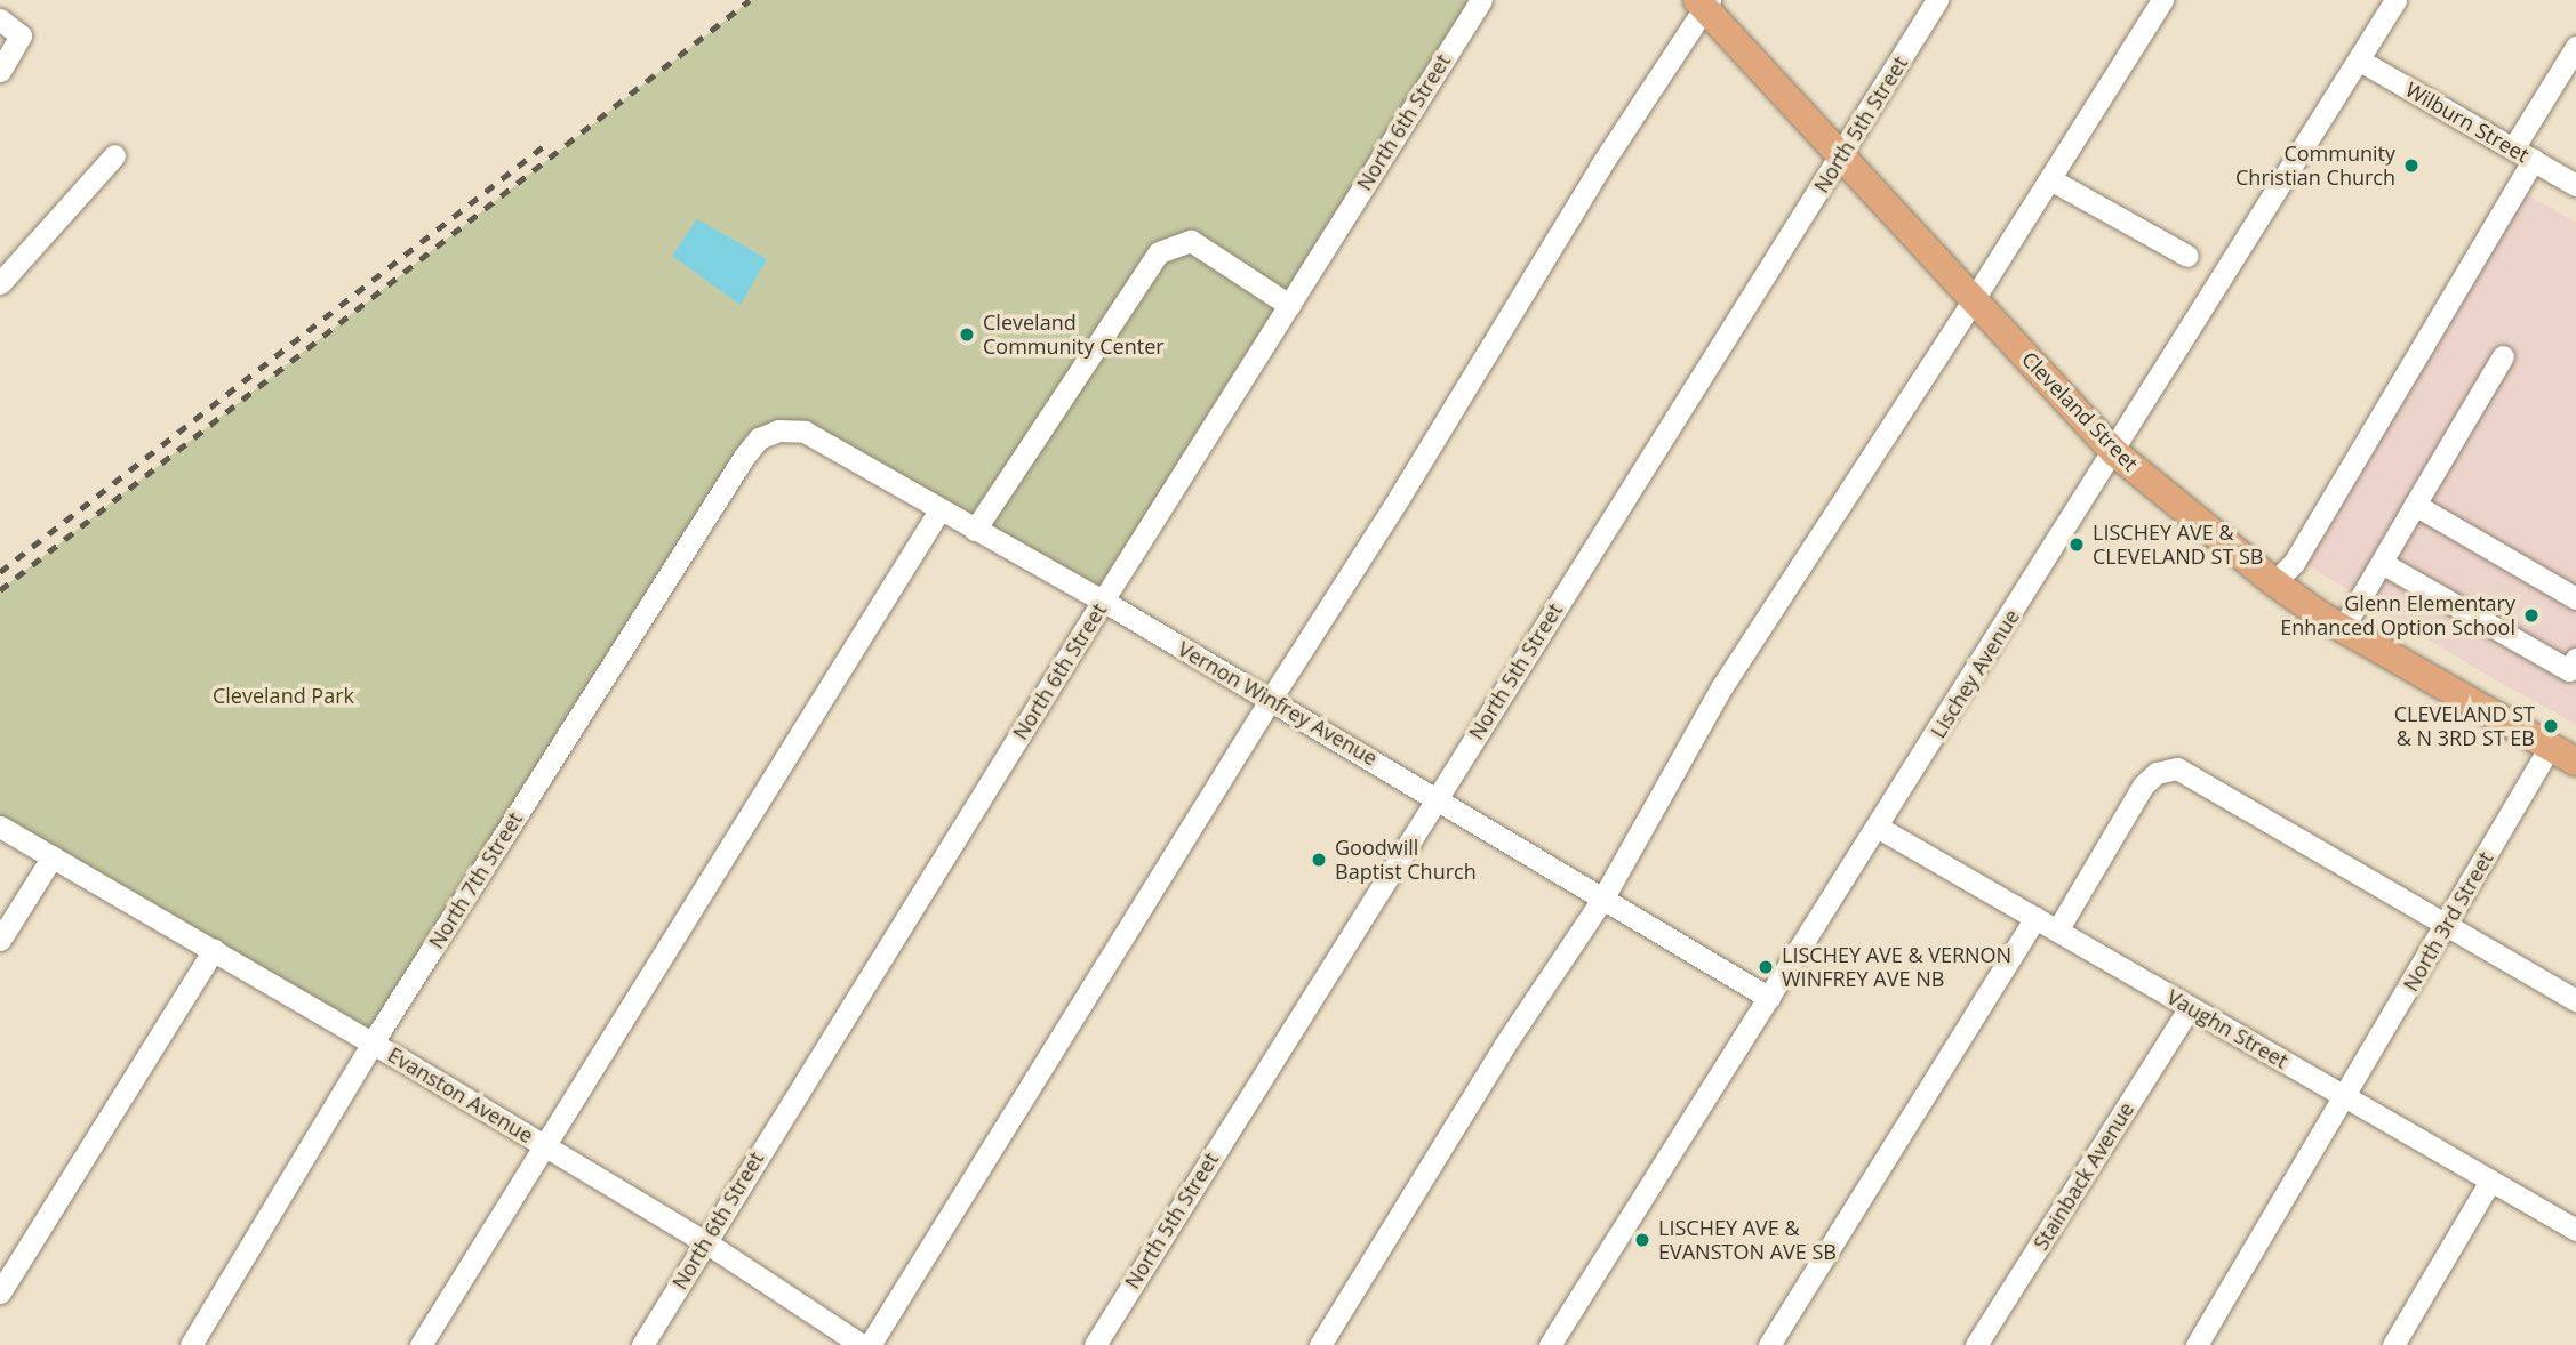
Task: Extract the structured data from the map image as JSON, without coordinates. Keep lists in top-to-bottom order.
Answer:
{
  "streets": {
    "main road": ["Cleveland Street"],
    "street": [
      "North 6th Street",
      "Wilburn Street",
      "North 5th Street",
      "Lischey Avenue",
      "Vernon Winfrey Avenue",
      "North 7th Street",
      "North 3rd Street",
      "Vaughn Street",
      "Evanston Avenue",
      "Stainback Avenue"
    ]
  },
  "crossings": [
    ["North 6th Street", "Vernon Winfrey Avenue"],
    ["North 6th Street", "Evanston Avenue"],
    ["Wilburn Street", "Lischey Avenue"],
    ["North 5th Street", "Cleveland Street"],
    ["North 5th Street", "Vernon Winfrey Avenue"],
    ["Cleveland Street", "Lischey Avenue"],
    ["Cleveland Street", "North 3rd Street"],
    ["Lischey Avenue", "Vernon Winfrey Avenue"],
    ["Lischey Avenue", "Vaughn Street"],
    ["Vernon Winfrey Avenue", "North 7th Street"],
    ["North 7th Street", "Evanston Avenue"],
    ["North 3rd Street", "Vaughn Street"],
    ["Vaughn Street", "Stainback Avenue"]
  ],
  "parks": ["Cleveland Park"],
  "places": [
    "Community Christian Church",
    "Cleveland Community Center",
    "LISCHEY AVE & CLEVELAND ST SB",
    "Glenn Elementary Enhanced Option School",
    "CLEVELAND ST & N 3RD ST EB",
    "Goodwill Baptist Church",
    "LISCHEY AVE & VERNON WINFREY AVE NB",
    "LISCHEY AVE & EVANSTON AVE SB"
  ]
}
